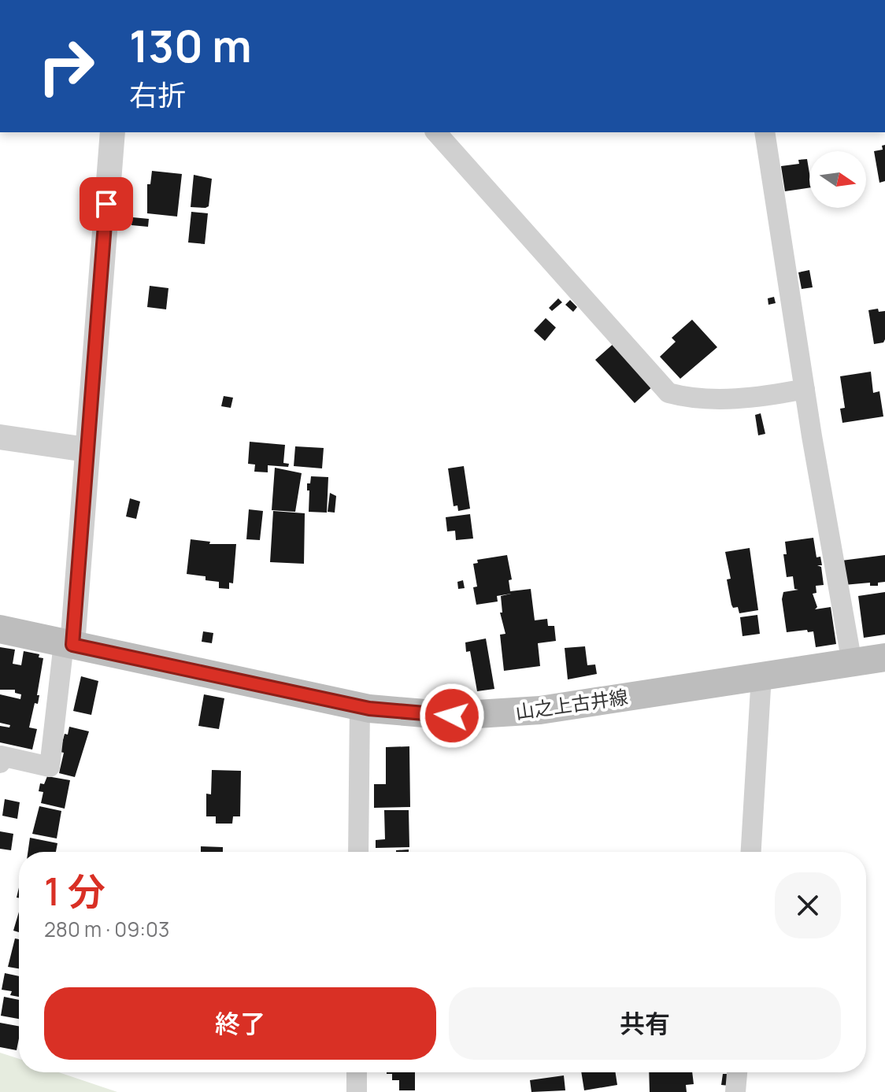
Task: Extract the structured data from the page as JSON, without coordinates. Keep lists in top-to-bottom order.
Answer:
{
  "streets": {
    "main road": ["山之上古井線"]
  },
  "north": "right",
  "page": {
    "turn": ["130 m", "右折"],
    "heading": ["1 分", "280 m · 09:03"],
    "buttons": ["終了", "共有"]
  }
}
